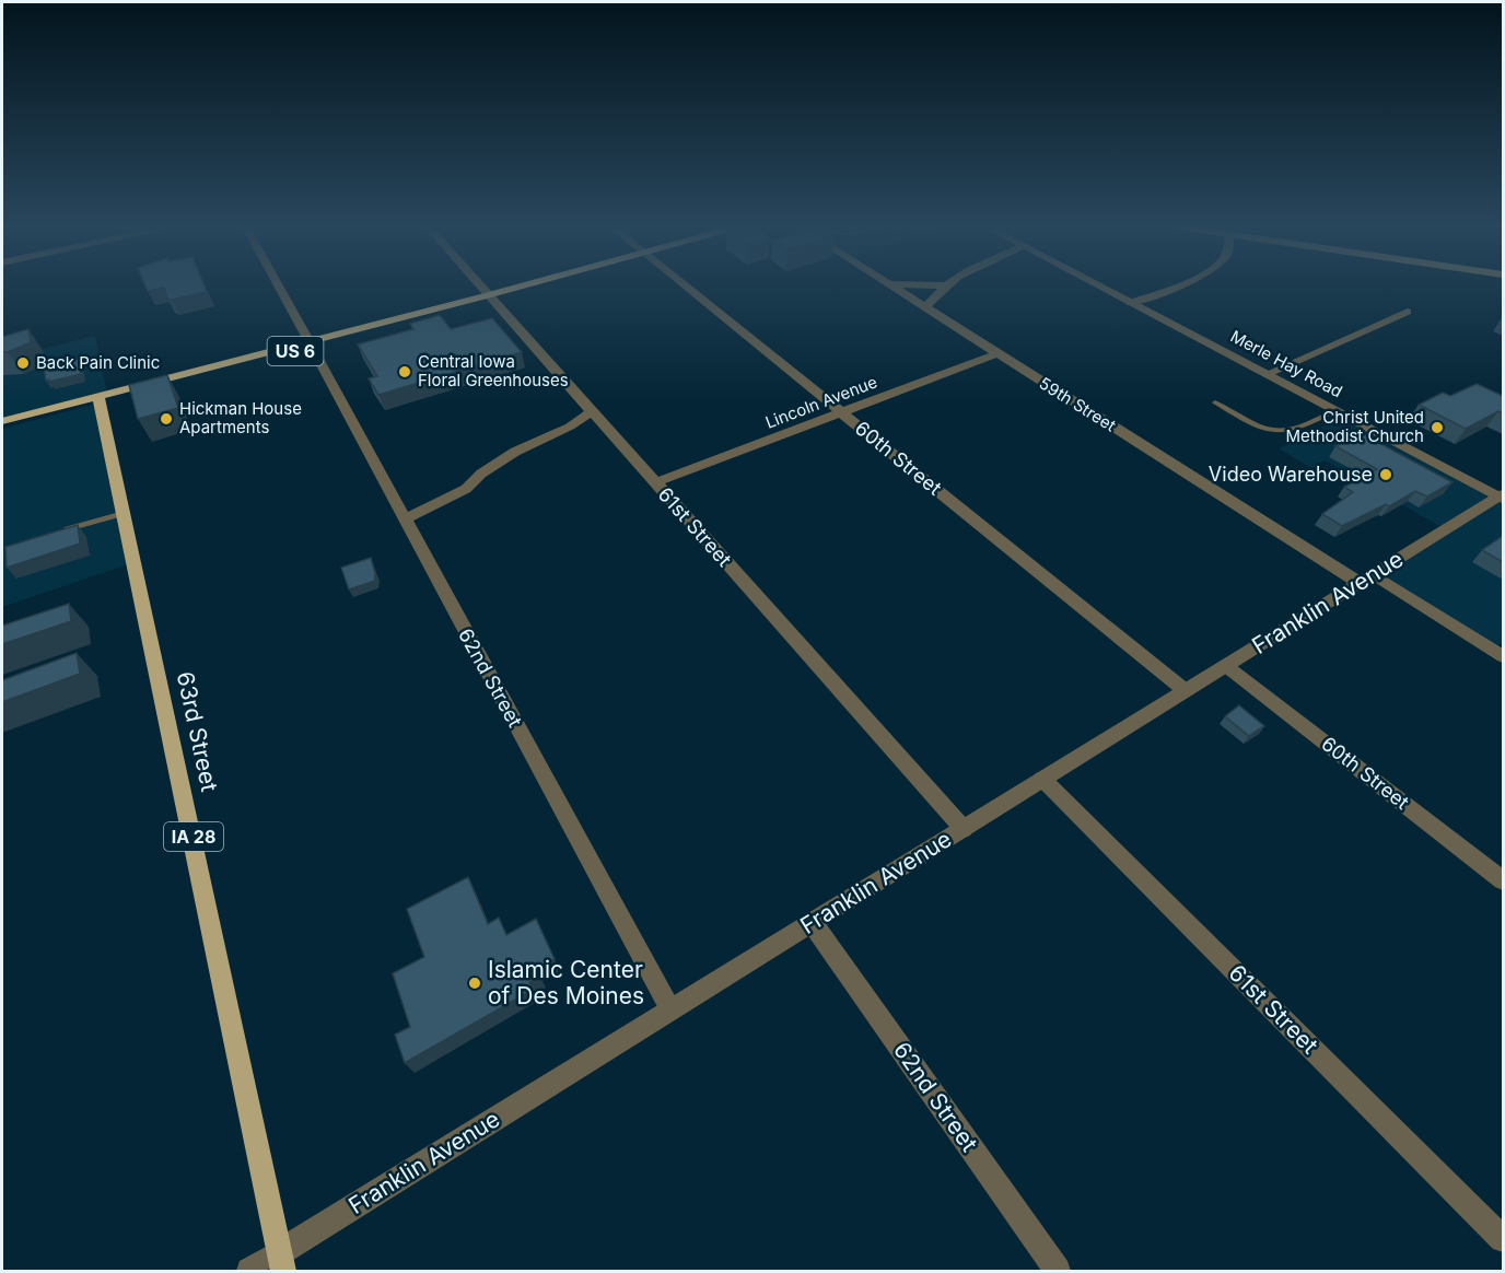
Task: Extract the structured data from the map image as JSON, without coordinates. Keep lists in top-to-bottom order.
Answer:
{
  "streets": {
    "main road": ["US 6", "63rd Street", "IA 28"],
    "street": [
      "Merle Hay Road",
      "Lincoln Avenue",
      "59th Street",
      "60th Street",
      "61st Street",
      "Franklin Avenue",
      "62nd Street"
    ]
  },
  "crossings": [
    ["US 6", "61st Street"],
    ["US 6", "62nd Street"],
    ["US 6", "63rd Street"],
    ["Merle Hay Road", "Franklin Avenue"],
    ["Lincoln Avenue", "59th Street"],
    ["Lincoln Avenue", "60th Street"],
    ["Lincoln Avenue", "61st Street"],
    ["59th Street", "Franklin Avenue"],
    ["60th Street", "Franklin Avenue"],
    ["61st Street", "Franklin Avenue"],
    ["Franklin Avenue", "62nd Street"],
    ["Franklin Avenue", "63rd Street"]
  ],
  "places": [
    "Back Pain Clinic",
    "Central Iowa Floral Greenhouses",
    "Hickman House Apartments",
    "Christ United Methodist Church",
    "Video Warehouse",
    "Islamic Center of Des Moines"
  ]
}
